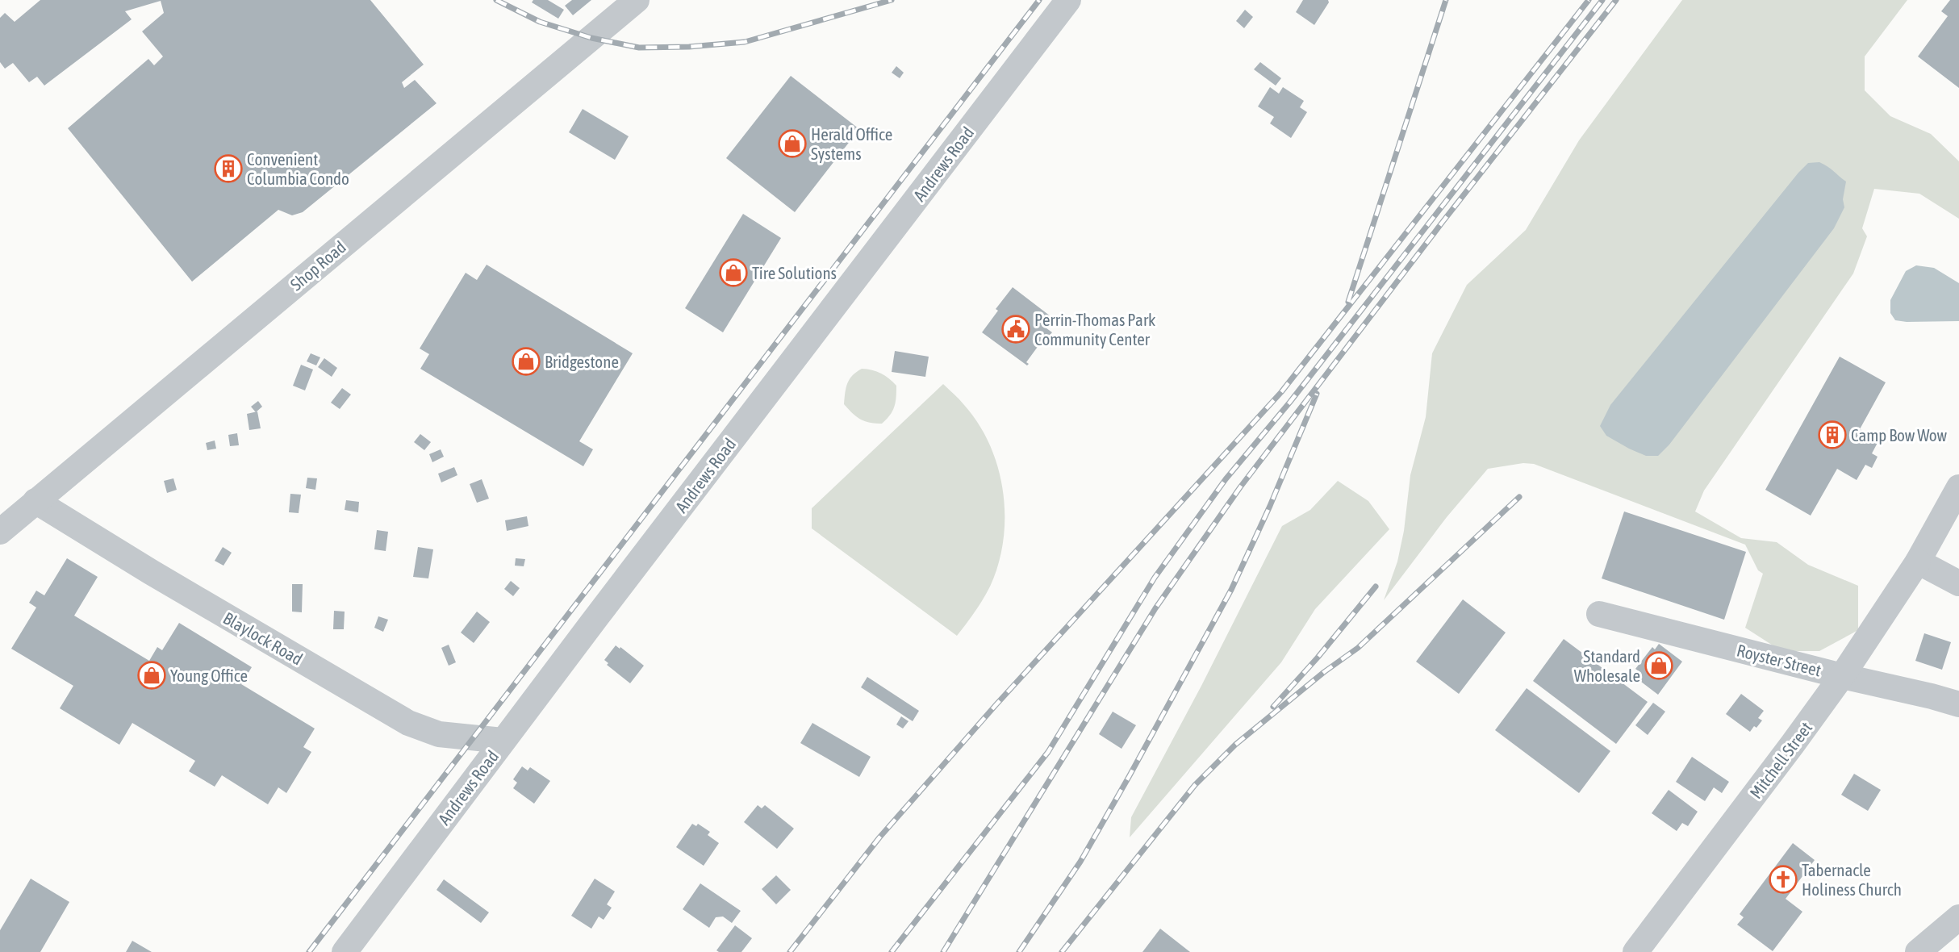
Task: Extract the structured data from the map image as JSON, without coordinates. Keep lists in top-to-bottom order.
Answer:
{
  "streets": {
    "street": [
      "Andrews Road",
      "Shop Road",
      "Blaylock Road",
      "Royster Street",
      "Mitchell Street"
    ]
  },
  "crossings": [
    ["Andrews Road", "Blaylock Road"],
    ["Shop Road", "Blaylock Road"],
    ["Royster Street", "Mitchell Street"]
  ],
  "places": {
    "shop": [
      "Herald Office Systems",
      "Tire Solutions",
      "Bridgestone",
      "Standard Wholesale",
      "Young Office"
    ],
    "building": ["Convenient Columbia Condo", "Camp Bow Wow"],
    "public building": ["Perrin-Thomas Park Community Center"],
    "church": ["Tabernacle Holiness Church"]
  }
}
